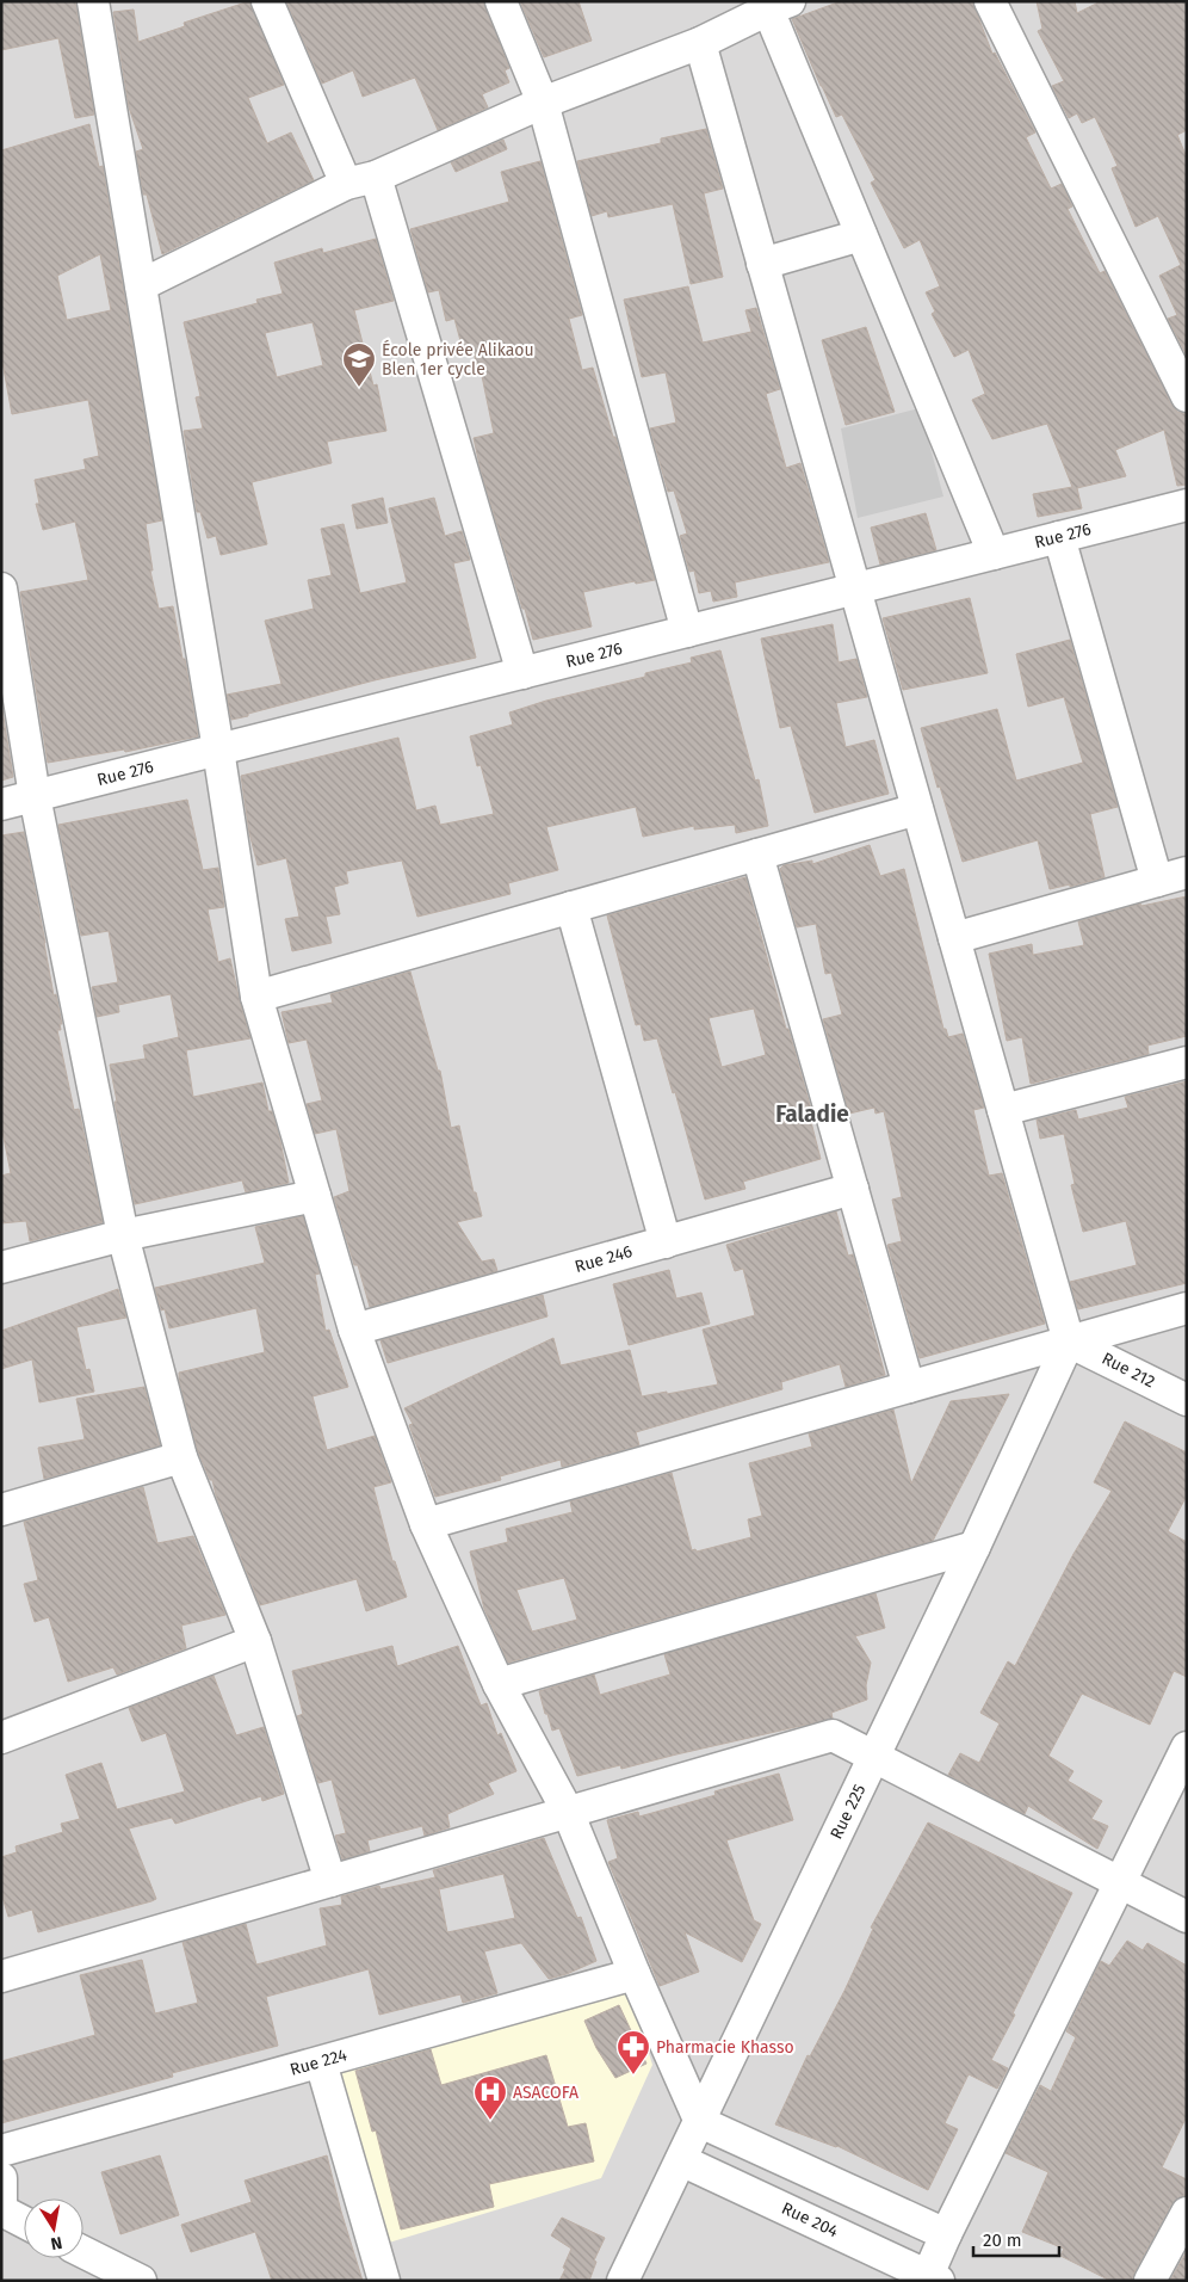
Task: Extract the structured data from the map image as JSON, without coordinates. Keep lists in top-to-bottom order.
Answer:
{
  "streets": {
    "street": [
      "Rue 276",
      "Rue 246",
      "Rue 212",
      "Rue 225",
      "Rue 224",
      "Rue 204"
    ]
  },
  "crossings": [
    ["Rue 212", "Rue 225"],
    ["Rue 225", "Rue 204"]
  ],
  "districts": ["Faladie"],
  "places": {
    "school or university": ["École privée Alikaou Blen 1er cycle"],
    "pharmacy": ["Pharmacie Khasso"],
    "hospital": ["ASACOFA"]
  },
  "scale_bar": "20 m",
  "north": "bottom"
}
